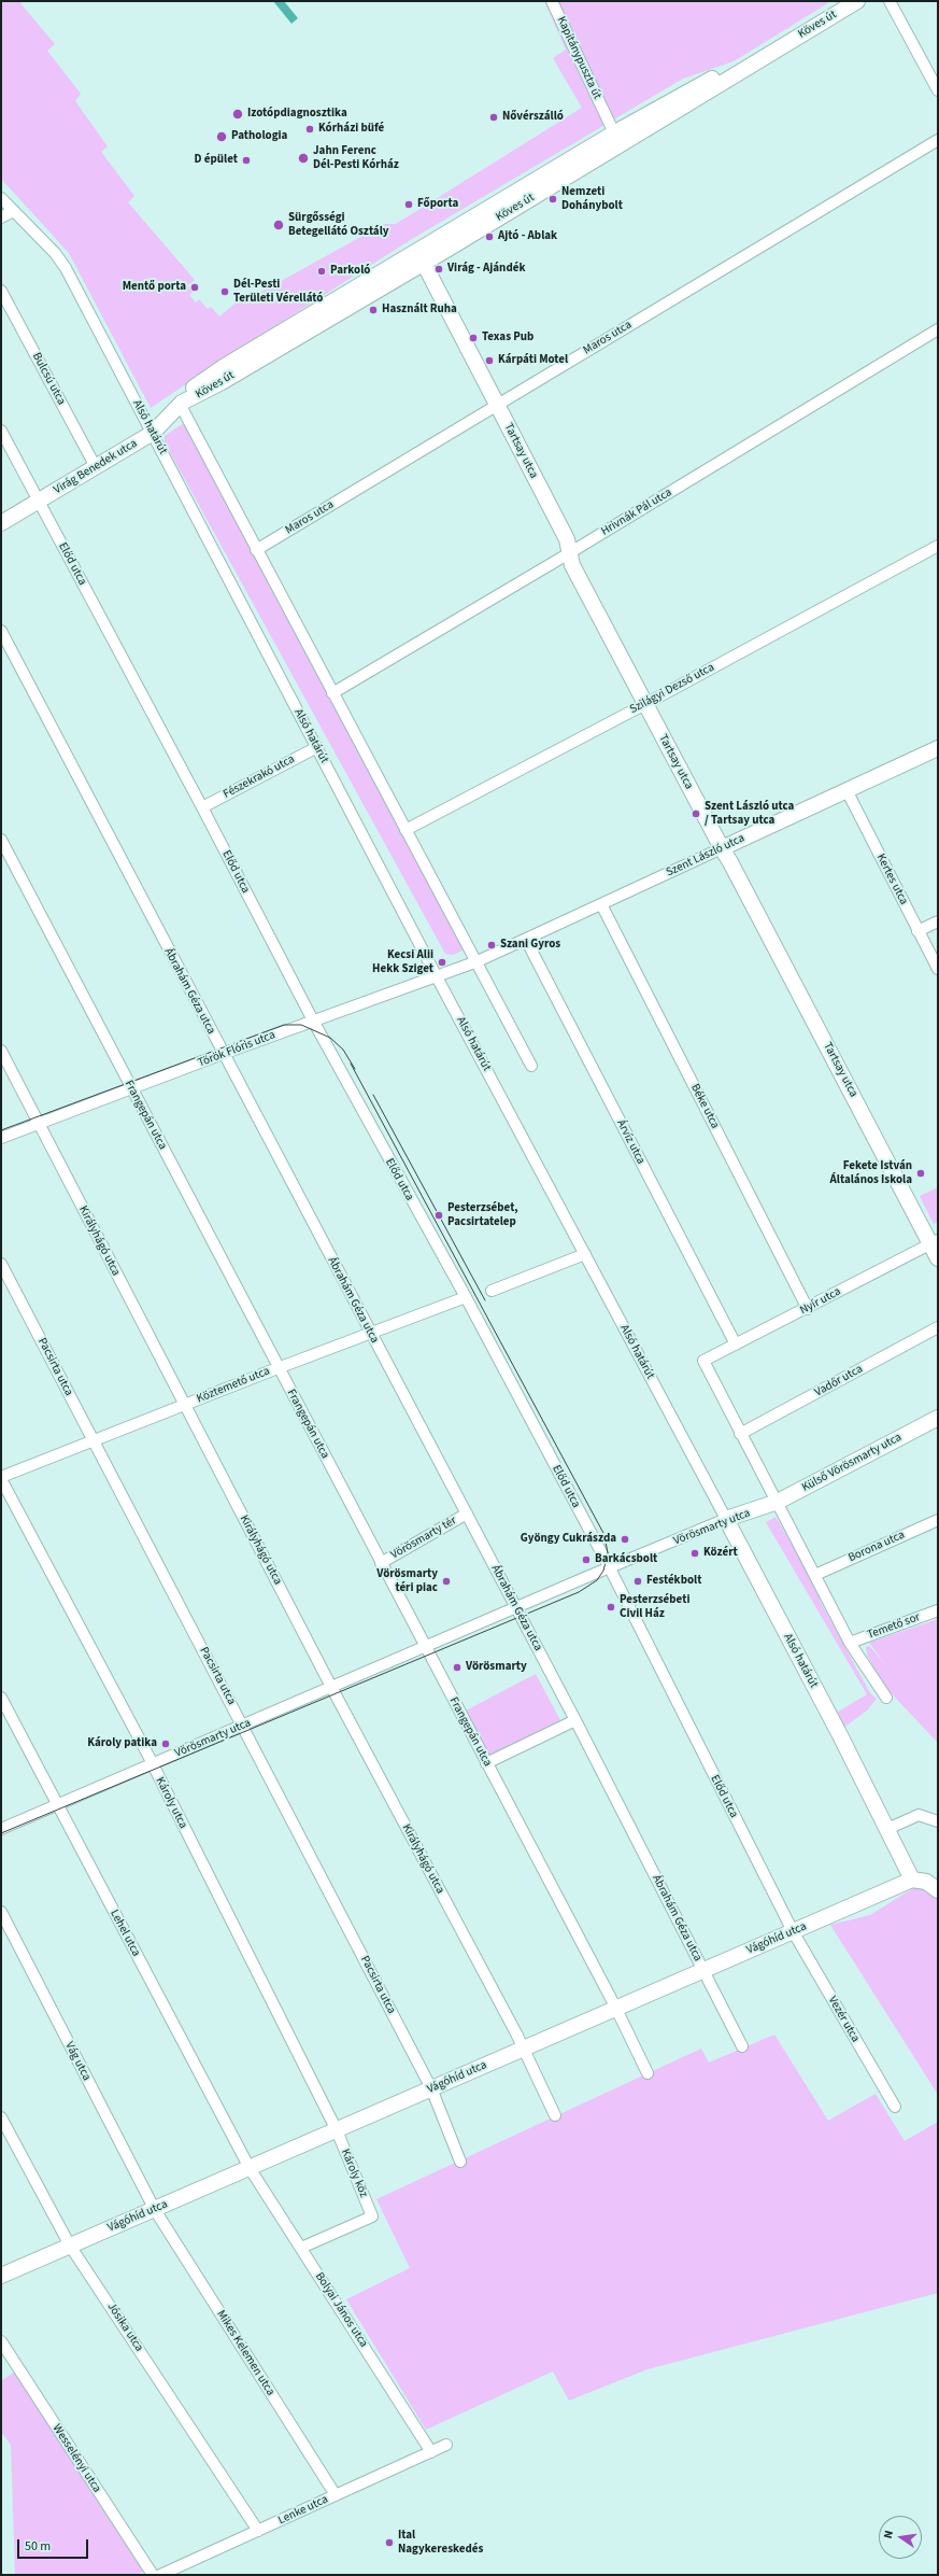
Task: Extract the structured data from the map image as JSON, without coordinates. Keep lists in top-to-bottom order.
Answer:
{
  "streets": {
    "street": [
      "Köves út",
      "Kapitánypuszta út",
      "Maros utca",
      "Bulcsú utca",
      "Alsó határút",
      "Tartsay utca",
      "Virág Benedek utca",
      "Hrivnák Pál utca",
      "Előd utca",
      "Szilágyi Dezső utca",
      "Fészekrakó utca",
      "Szent László utca",
      "Kertes utca",
      "Ábrahám Géza utca",
      "Török Flóris utca",
      "Béke utca",
      "Frangepán utca",
      "Árvíz utca",
      "Királyhágó utca",
      "Nyír utca",
      "Pacsirta utca",
      "Vadőr utca",
      "Köztemető utca",
      "Külső Vörösmarty utca",
      "Vörösmarty utca",
      "Vörösmarty tér",
      "Borona utca",
      "Temető sor",
      "Károly utca",
      "Lehel utca",
      "Vágóhíd utca",
      "Vezér utca",
      "Vág utca",
      "Károly köz",
      "Bolyai János utca",
      "Jósika utca",
      "Mikes Kelemen utca",
      "Wesselényi utca",
      "Lenke utca"
    ]
  },
  "crossings": [
    ["Köves út", "Kapitánypuszta út"],
    ["Köves út", "Tartsay utca"],
    ["Köves út", "Virág Benedek utca"],
    ["Maros utca", "Tartsay utca"],
    ["Bulcsú utca", "Virág Benedek utca"],
    ["Alsó határút", "Virág Benedek utca"],
    ["Alsó határút", "Fészekrakó utca"],
    ["Alsó határút", "Török Flóris utca"],
    ["Alsó határút", "Vörösmarty utca"],
    ["Alsó határút", "Vágóhíd utca"],
    ["Tartsay utca", "Hrivnák Pál utca"],
    ["Tartsay utca", "Szilágyi Dezső utca"],
    ["Tartsay utca", "Szent László utca"],
    ["Tartsay utca", "Nyír utca"],
    ["Virág Benedek utca", "Előd utca"],
    ["Előd utca", "Fészekrakó utca"],
    ["Előd utca", "Török Flóris utca"],
    ["Előd utca", "Köztemető utca"],
    ["Előd utca", "Vörösmarty utca"],
    ["Előd utca", "Vágóhíd utca"],
    ["Előd utca", "Vezér utca"],
    ["Szent László utca", "Kertes utca"],
    ["Szent László utca", "Török Flóris utca"],
    ["Szent László utca", "Béke utca"],
    ["Szent László utca", "Árvíz utca"],
    ["Ábrahám Géza utca", "Török Flóris utca"],
    ["Ábrahám Géza utca", "Köztemető utca"],
    ["Ábrahám Géza utca", "Vörösmarty utca"],
    ["Ábrahám Géza utca", "Vörösmarty tér"],
    ["Ábrahám Géza utca", "Vágóhíd utca"],
    ["Török Flóris utca", "Frangepán utca"],
    ["Török Flóris utca", "Királyhágó utca"],
    ["Béke utca", "Nyír utca"],
    ["Frangepán utca", "Köztemető utca"],
    ["Frangepán utca", "Vörösmarty utca"],
    ["Frangepán utca", "Vörösmarty tér"],
    ["Frangepán utca", "Vágóhíd utca"],
    ["Árvíz utca", "Nyír utca"],
    ["Királyhágó utca", "Köztemető utca"],
    ["Királyhágó utca", "Vörösmarty utca"],
    ["Királyhágó utca", "Vágóhíd utca"],
    ["Nyír utca", "Vadőr utca"],
    ["Pacsirta utca", "Köztemető utca"],
    ["Pacsirta utca", "Vörösmarty utca"],
    ["Pacsirta utca", "Vágóhíd utca"],
    ["Köztemető utca", "Károly utca"],
    ["Külső Vörösmarty utca", "Vörösmarty utca"],
    ["Vörösmarty utca", "Károly utca"],
    ["Vörösmarty utca", "Lehel utca"],
    ["Károly utca", "Vágóhíd utca"],
    ["Károly utca", "Károly köz"],
    ["Lehel utca", "Vágóhíd utca"],
    ["Lehel utca", "Bolyai János utca"],
    ["Vágóhíd utca", "Vezér utca"],
    ["Vágóhíd utca", "Vág utca"],
    ["Vágóhíd utca", "Károly köz"],
    ["Vágóhíd utca", "Bolyai János utca"],
    ["Vágóhíd utca", "Jósika utca"],
    ["Vágóhíd utca", "Mikes Kelemen utca"],
    ["Vág utca", "Mikes Kelemen utca"],
    ["Károly köz", "Bolyai János utca"],
    ["Bolyai János utca", "Lenke utca"],
    ["Jósika utca", "Lenke utca"],
    ["Mikes Kelemen utca", "Lenke utca"]
  ],
  "places": [
    "Izotópdiagnosztika",
    "Nővérszálló",
    "Kórházi büfé",
    "Pathologia",
    "Jahn Ferenc Dél-Pesti Kórház",
    "D épület",
    "Nemzeti Dohánybolt",
    "Főporta",
    "Sürgősségi Betegellátó Osztály",
    "Ajtó - Ablak",
    "Virág - Ajándék",
    "Parkoló",
    "Mentő porta",
    "Dél-Pesti Területi Vérellátó",
    "Használt Ruha",
    "Texas Pub",
    "Kárpáti Motel",
    "Szent László utca / Tartsay utca",
    "Szani Gyros",
    "Kecsi Alii Hekk Sziget",
    "Fekete István Általános Iskola",
    "Pesterzsébet, Pacsirtatelep",
    "Gyöngy Cukrászda",
    "Közért",
    "Barkácsbolt",
    "Vörösmarty téri piac",
    "Festékbolt",
    "Pesterzsébeti Civil Ház",
    "Vörösmarty",
    "Károly patika",
    "Ital Nagykereskedés"
  ],
  "scale_bar": "50 m",
  "north": "left"
}
